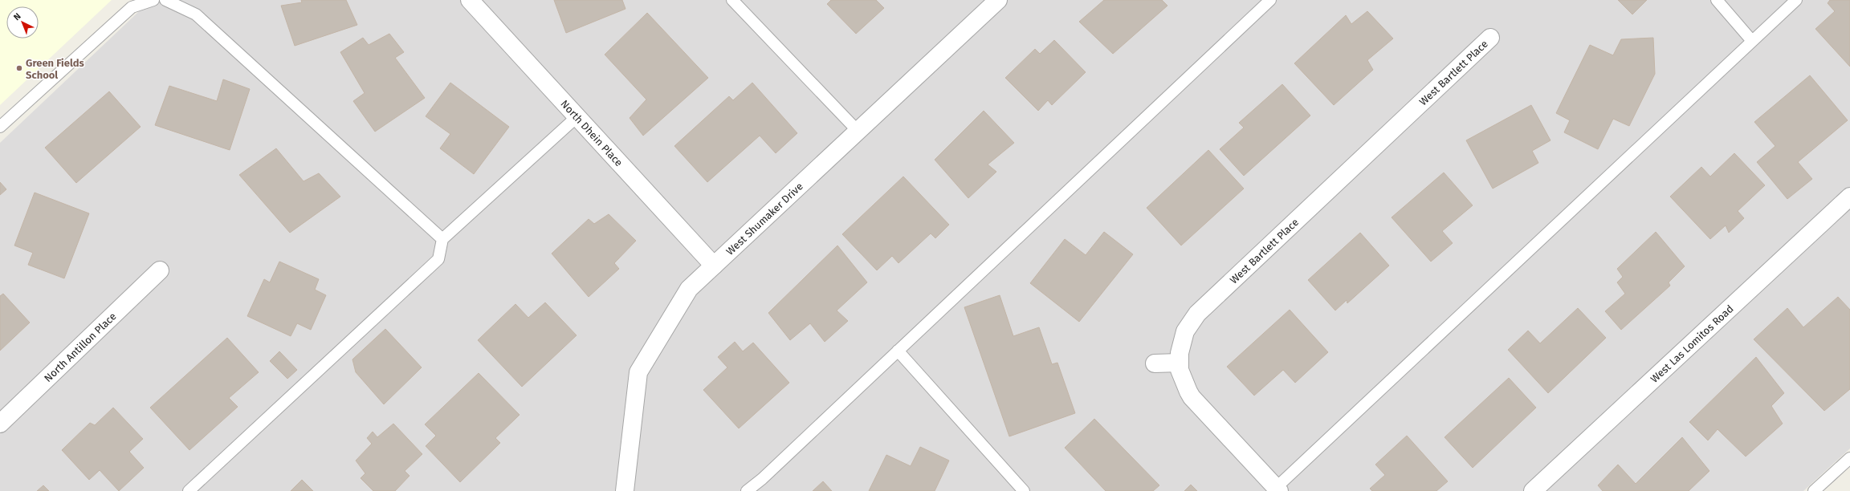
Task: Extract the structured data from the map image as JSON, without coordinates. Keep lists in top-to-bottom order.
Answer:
{
  "streets": {
    "street": [
      "West Bartlett Place",
      "North Dhein Place",
      "West Shumaker Drive",
      "West Las Lomitos Road",
      "North Antillon Place"
    ]
  },
  "crossings": [
    ["North Dhein Place", "West Shumaker Drive"]
  ],
  "places": ["Green Fields School"],
  "north": "top left"
}
